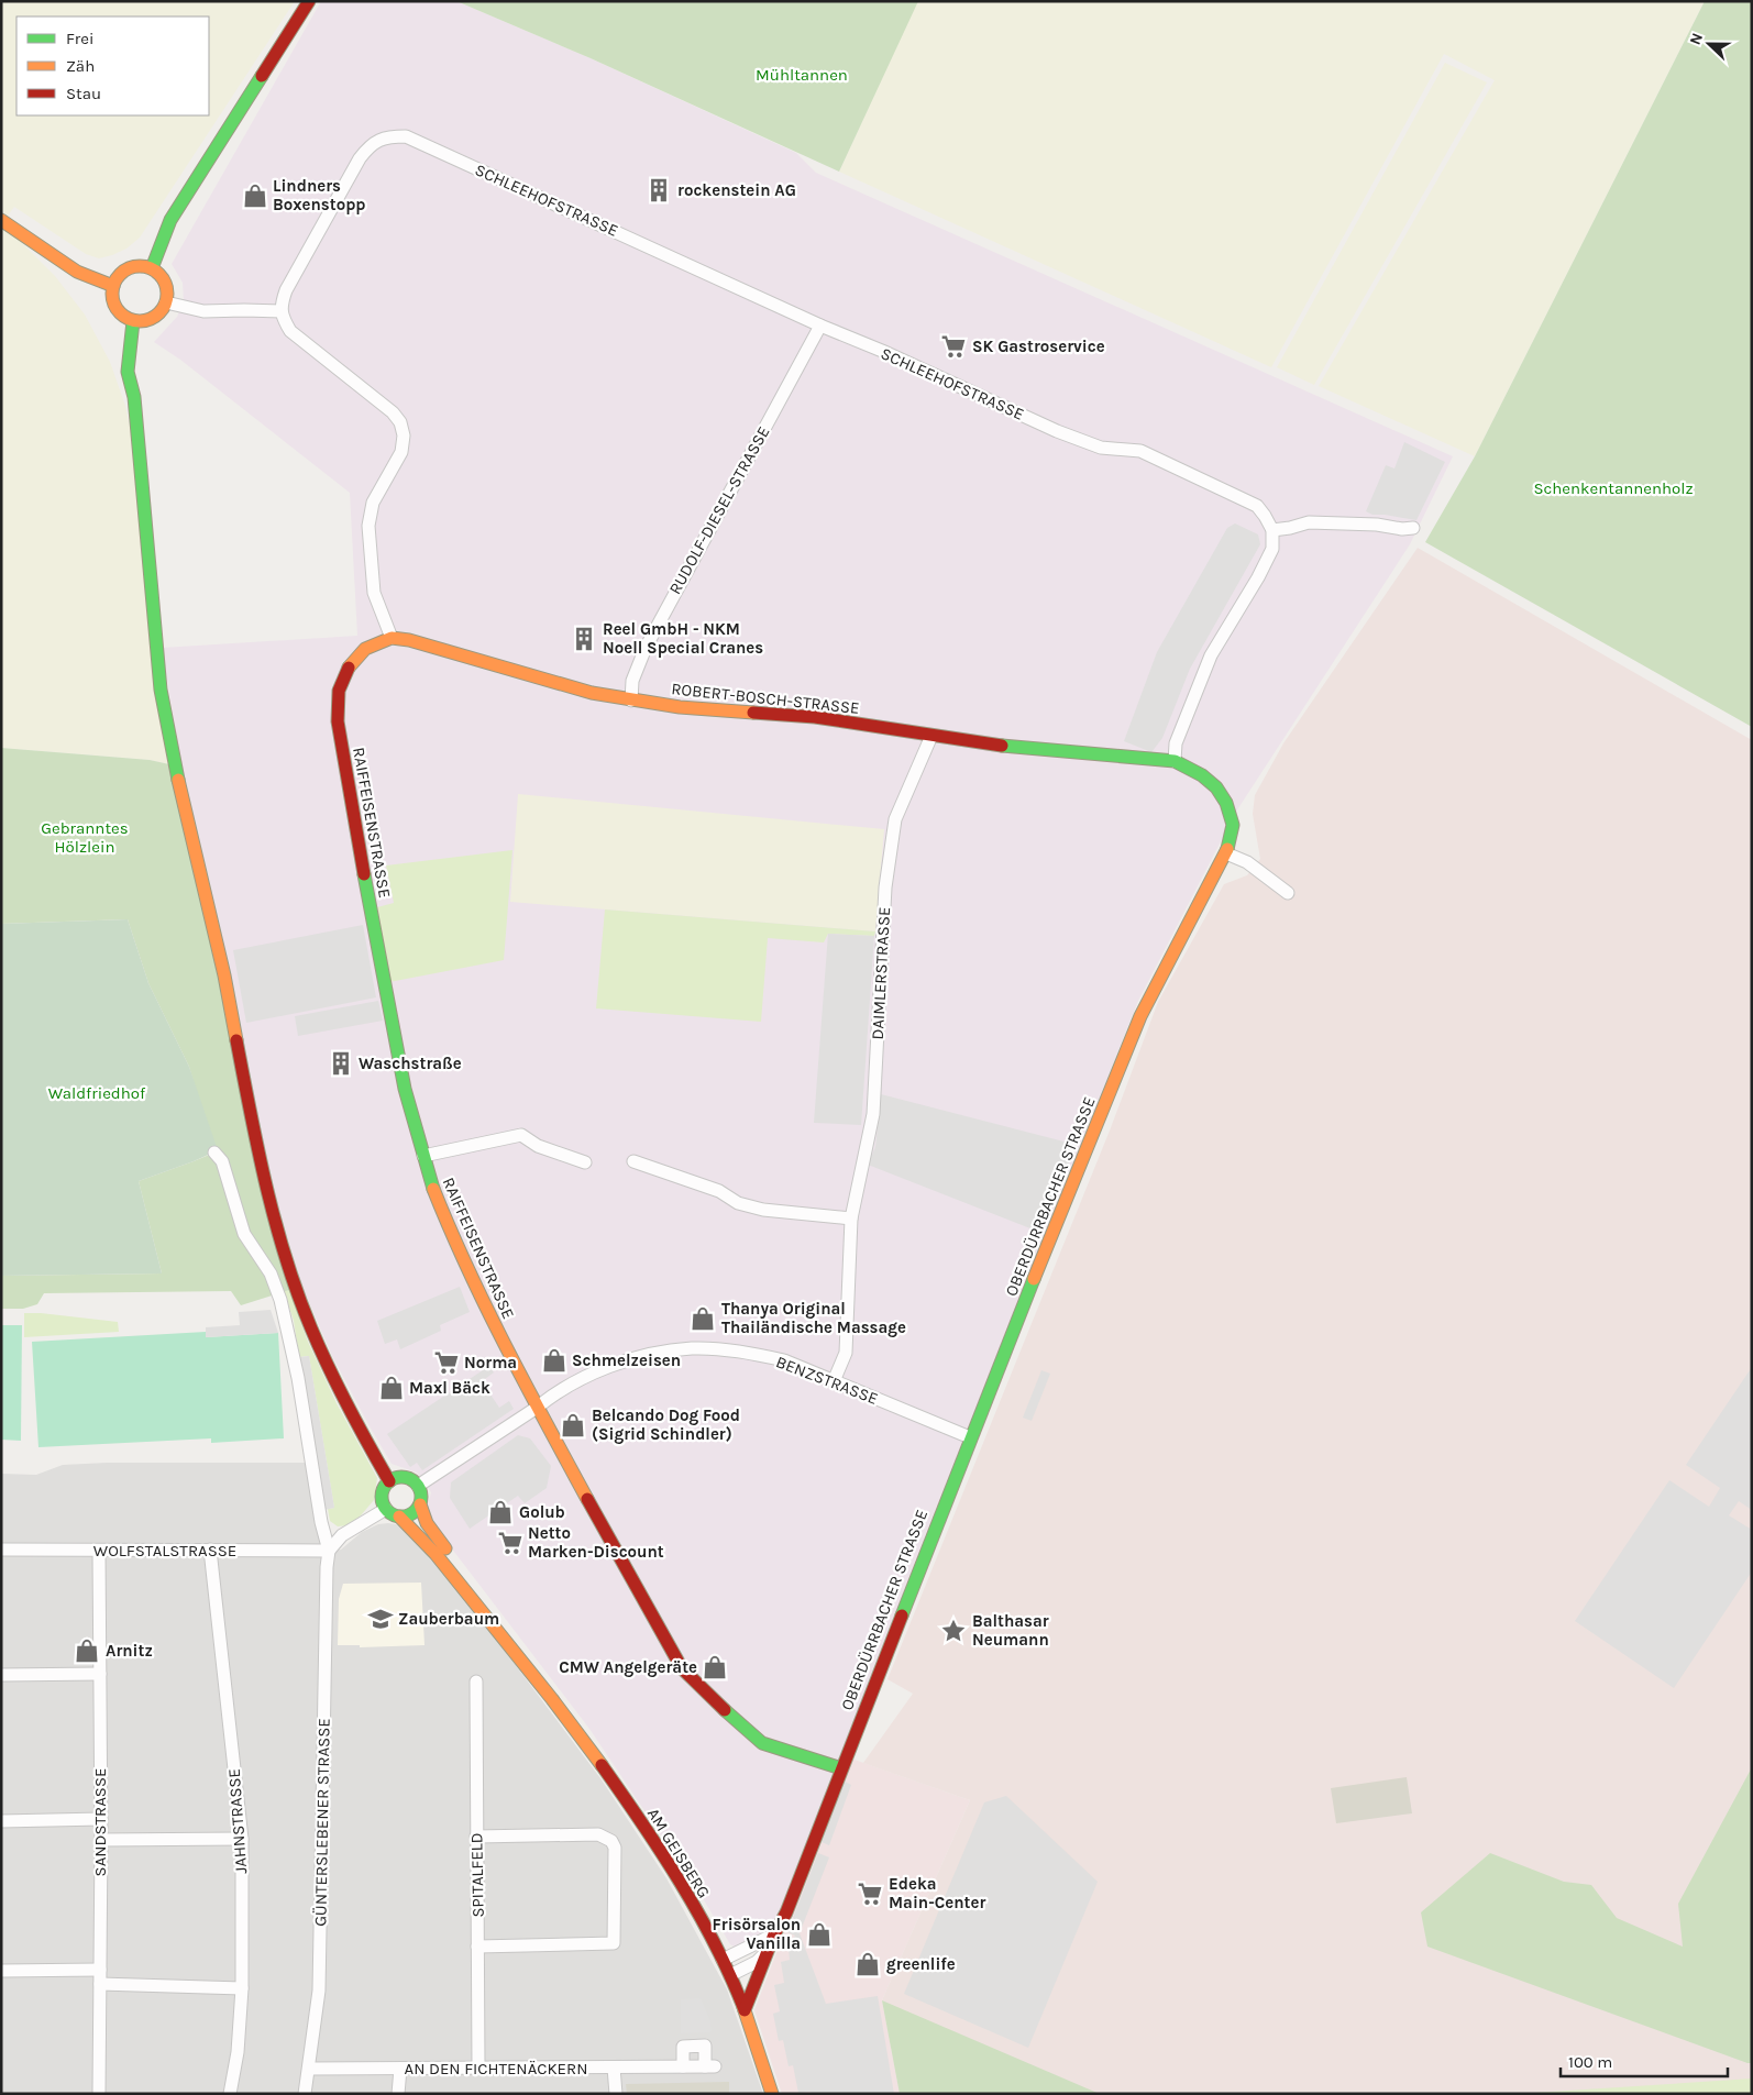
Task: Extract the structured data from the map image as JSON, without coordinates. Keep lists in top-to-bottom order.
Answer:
{
  "streets": {
    "street": [
      "SCHLEEHOFSTRASSE",
      "RUDOLF-DIESEL-STRASSE",
      "ROBERT-BOSCH-STRASSE",
      "RAIFFEISENSTRASSE",
      "DAIMLERSTRASSE",
      "OBERDÜRRBACHER STRASSE",
      "BENZSTRASSE",
      "WOLFSTALSTRASSE",
      "JAHNSTRASSE",
      "SANDSTRASSE",
      "GÜNTERSLEBENER STRASSE",
      "AM GEISBERG",
      "SPITALFELD",
      "AN DEN FICHTENÄCKERN"
    ]
  },
  "crossings": [
    ["SCHLEEHOFSTRASSE", "RUDOLF-DIESEL-STRASSE"],
    ["RUDOLF-DIESEL-STRASSE", "ROBERT-BOSCH-STRASSE"],
    ["ROBERT-BOSCH-STRASSE", "RAIFFEISENSTRASSE"],
    ["ROBERT-BOSCH-STRASSE", "DAIMLERSTRASSE"],
    ["ROBERT-BOSCH-STRASSE", "OBERDÜRRBACHER STRASSE"],
    ["RAIFFEISENSTRASSE", "OBERDÜRRBACHER STRASSE"],
    ["RAIFFEISENSTRASSE", "BENZSTRASSE"],
    ["DAIMLERSTRASSE", "BENZSTRASSE"],
    ["OBERDÜRRBACHER STRASSE", "BENZSTRASSE"],
    ["OBERDÜRRBACHER STRASSE", "AM GEISBERG"],
    ["BENZSTRASSE", "AM GEISBERG"],
    ["WOLFSTALSTRASSE", "JAHNSTRASSE"],
    ["WOLFSTALSTRASSE", "SANDSTRASSE"],
    ["WOLFSTALSTRASSE", "GÜNTERSLEBENER STRASSE"],
    ["GÜNTERSLEBENER STRASSE", "AN DEN FICHTENÄCKERN"],
    ["SPITALFELD", "AN DEN FICHTENÄCKERN"]
  ],
  "parks": [
    "Mühltannen",
    "Schenkentannenholz",
    "Gebranntes Hölzlein",
    "Waldfriedhof"
  ],
  "places": {
    "building": ["rockenstein AG", "Reel GmbH - NKM Noell Special Cranes", "Waschstraße"],
    "shop": [
      "Lindners Boxenstopp",
      "Thanya Original Thailändische Massage",
      "Schmelzeisen",
      "Maxl Bäck",
      "Belcando Dog Food (Sigrid Schindler)",
      "Golub",
      "Arnitz",
      "CMW Angelgeräte",
      "Frisörsalon Vanilla",
      "greenlife"
    ],
    "supermarket": [
      "SK Gastroservice",
      "Norma",
      "Netto Marken-Discount",
      "Edeka Main-Center"
    ],
    "school or university": ["Zauberbaum"],
    "place": ["Balthasar Neumann"]
  },
  "legend": ["Frei", "Zäh", "Stau"],
  "scale_bar": "100 m",
  "north": "left"
}
